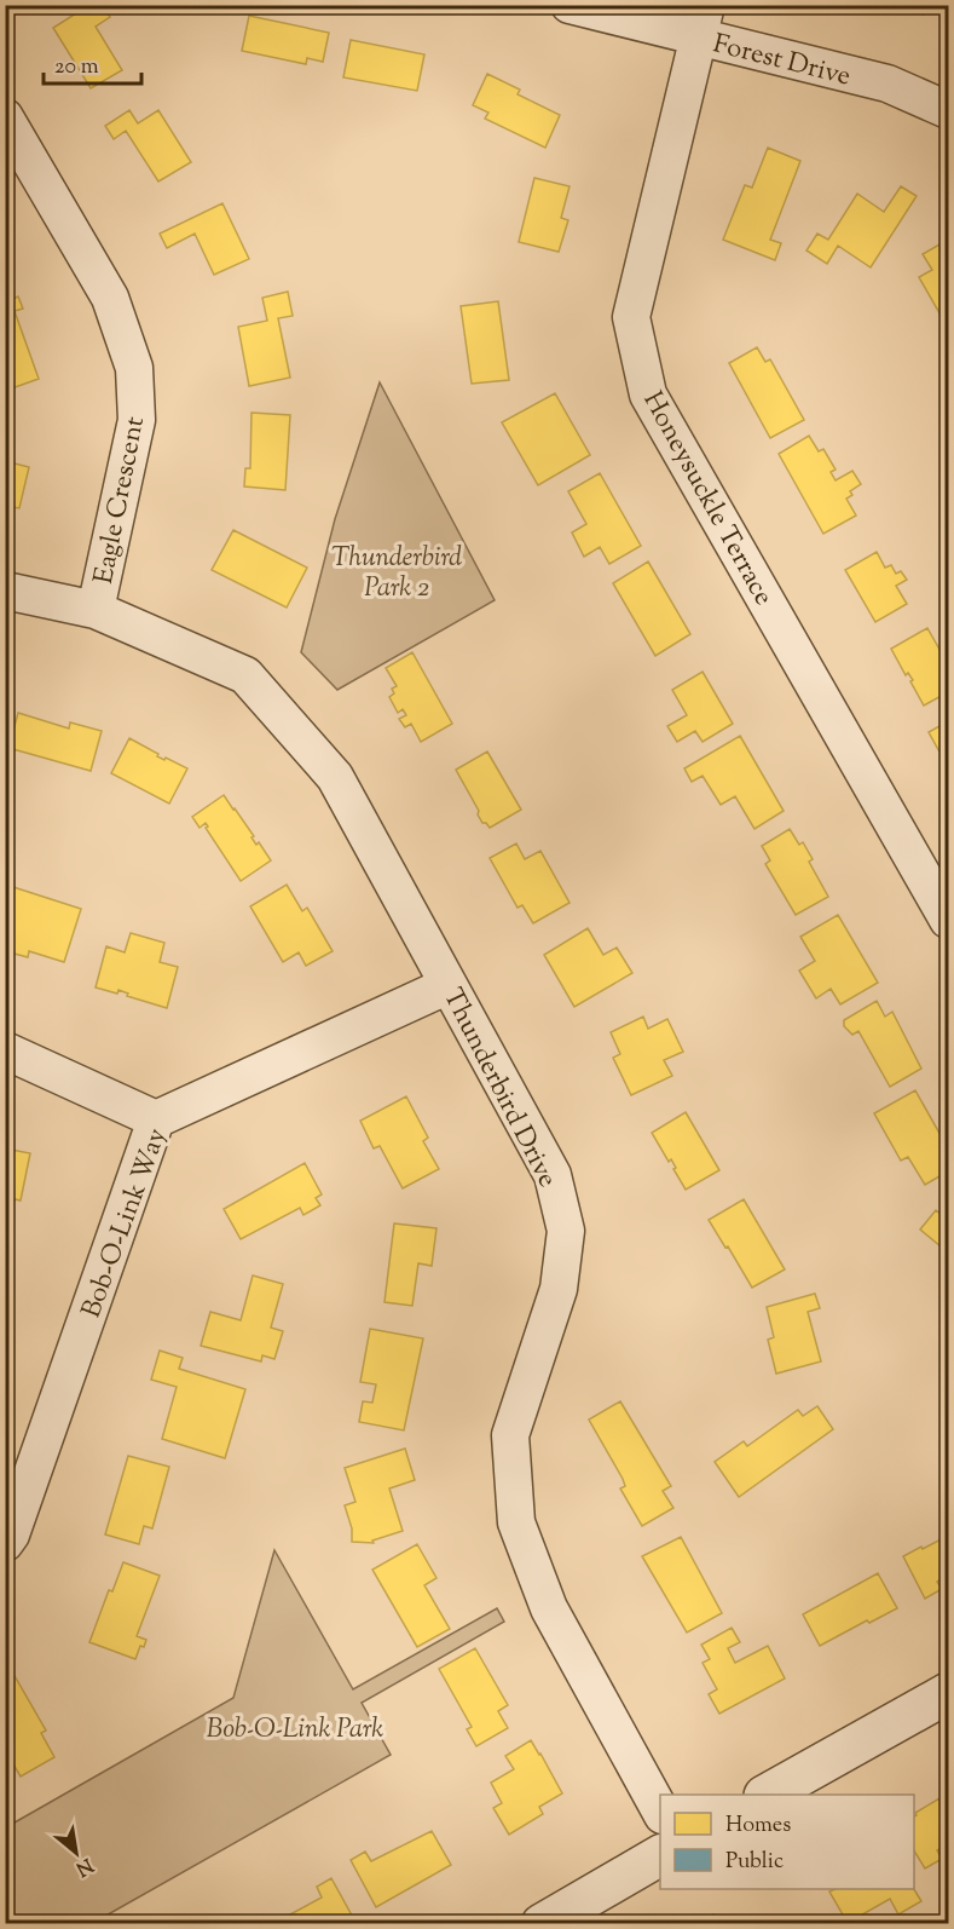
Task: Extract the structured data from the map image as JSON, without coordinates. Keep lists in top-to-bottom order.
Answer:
{
  "streets": {
    "street": [
      "Forest Drive",
      "Honeysuckle Terrace",
      "Eagle Crescent",
      "Thunderbird Drive",
      "Bob-O-Link Way"
    ]
  },
  "crossings": [
    ["Forest Drive", "Honeysuckle Terrace"],
    ["Eagle Crescent", "Thunderbird Drive"],
    ["Thunderbird Drive", "Bob-O-Link Way"]
  ],
  "parks": ["Thunderbird Park 2", "Bob-O-Link Park"],
  "legend": ["Homes", "Public"],
  "scale_bar": "20 m",
  "north": "bottom right"
}
